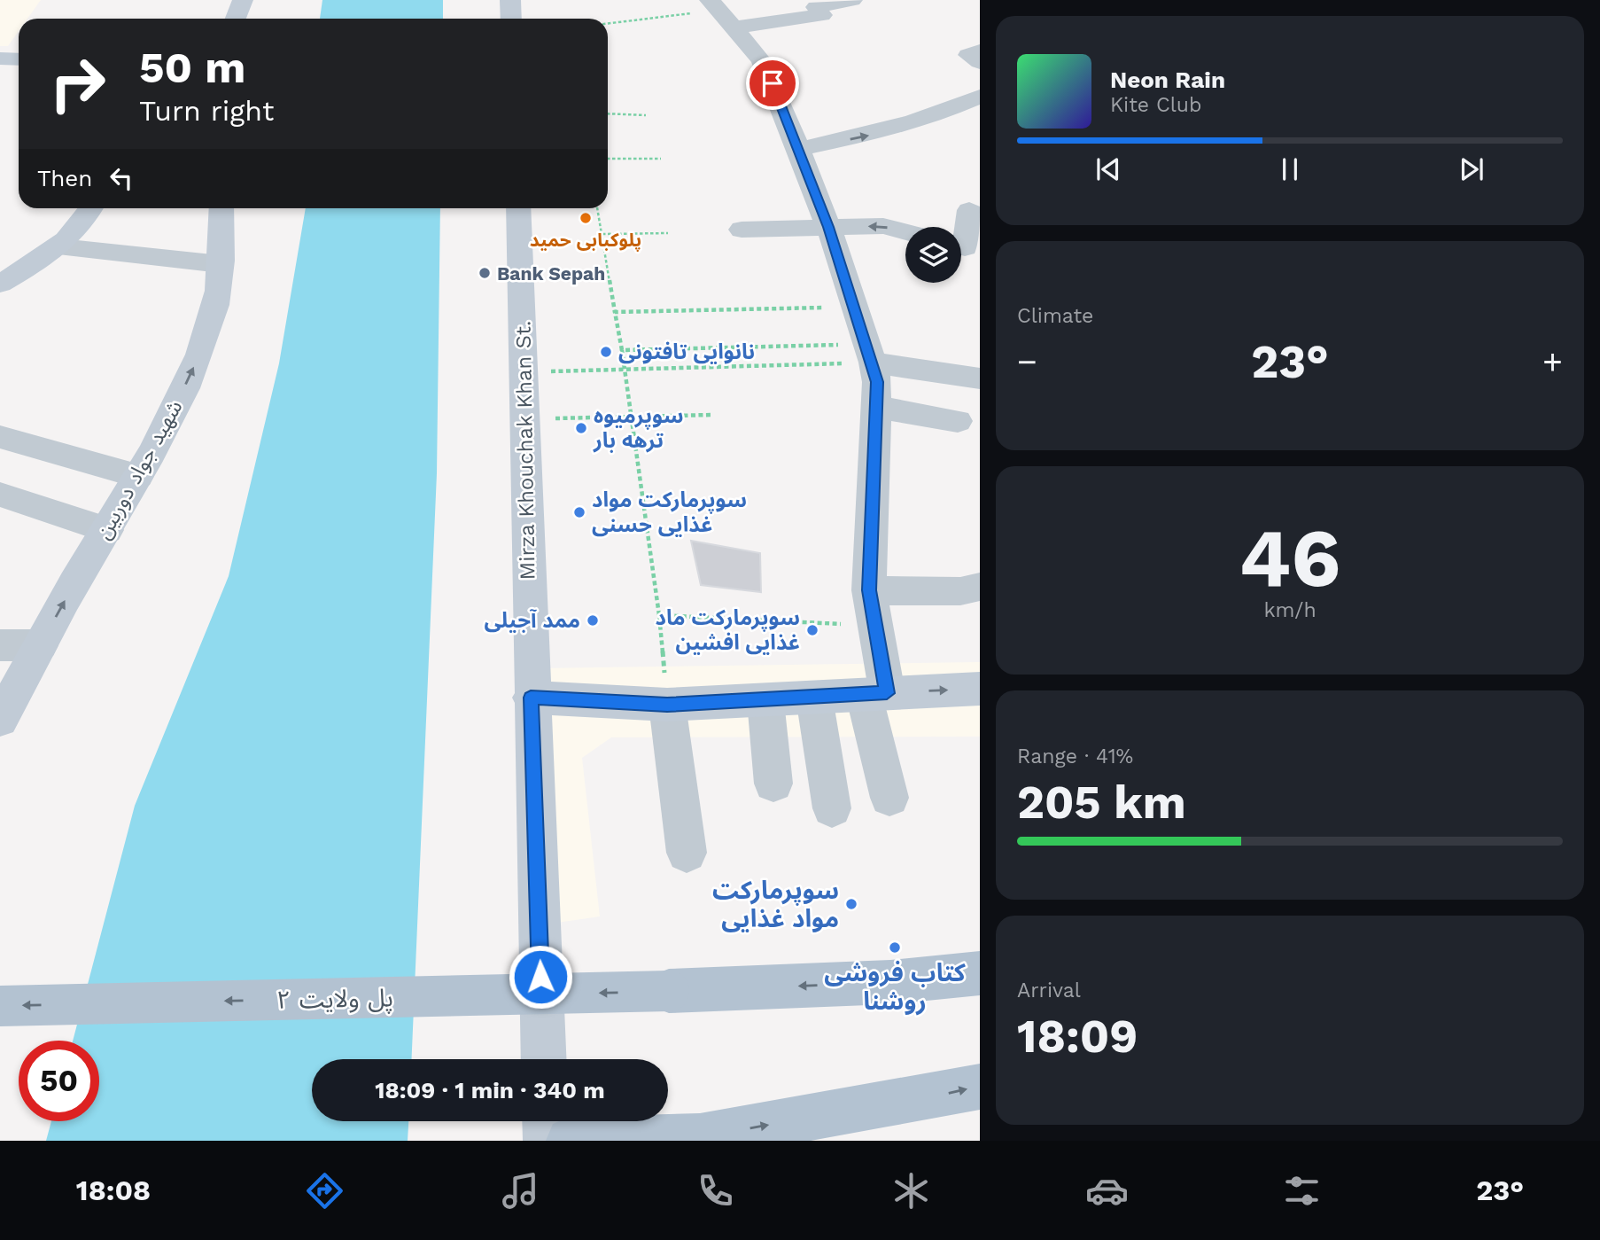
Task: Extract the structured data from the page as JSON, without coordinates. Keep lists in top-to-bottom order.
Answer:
{
  "streets": {
    "main road": ["Mirza Khouchak Khan St.", "شهید جواد دوربین", "پل ولایت ۲"]
  },
  "one_way": ["شهید جواد دوربین"],
  "places": [
    "پلوکبابی حمید",
    "Bank Sepah",
    "نانوایی تافتونی",
    "سوپرمیوه ترهه بار",
    "سوپرمارکت مواد غذایی حسنی",
    "ممد آجیلی",
    "سوپرمارکت ماد غذایی افشین",
    "سوپرمارکت مواد غذایی",
    "کتاب فروشی روشنا"
  ],
  "page": {
    "turn": ["50 m", "Turn right"],
    "song": ["Neon Rain", "Kite Club"],
    "then": "Then",
    "tile": [
      "Climate",
      ["46", "km/h"],
      ["Range · 41%", "205 km"],
      ["Arrival", "18:09"]
    ],
    "heat": ["−", "23°", "+"],
    "limit": "50",
    "trip": "18:09 · 1 min · 340 m",
    "tabs": ["18:08", "23°"]
  }
}
